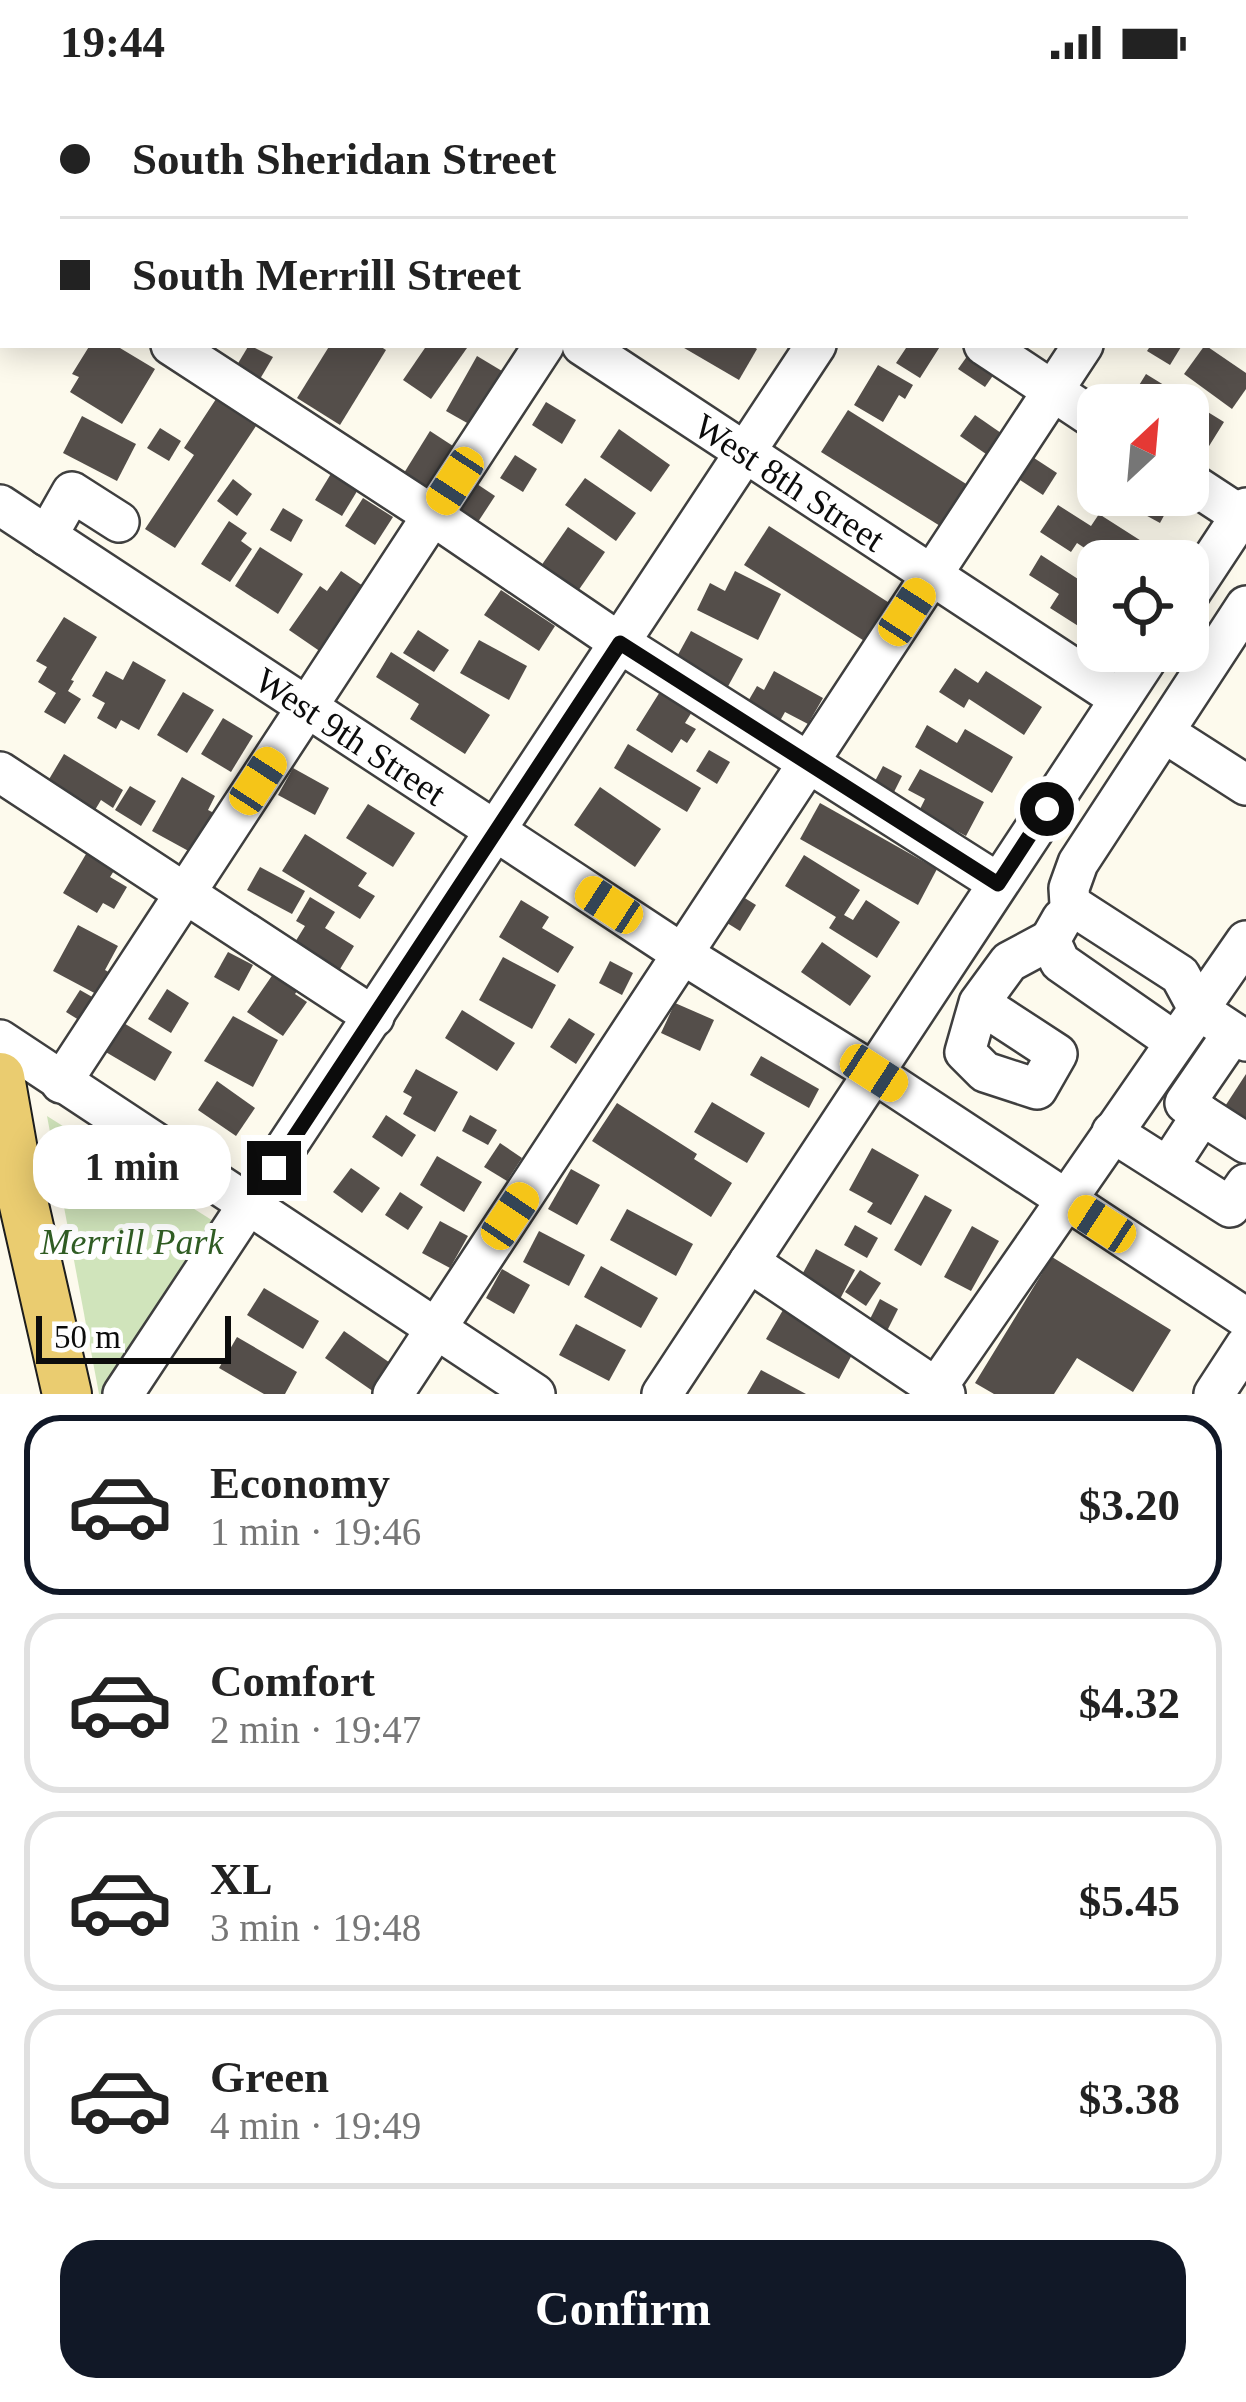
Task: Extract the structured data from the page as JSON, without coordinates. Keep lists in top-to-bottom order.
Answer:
{
  "streets": {
    "street": ["West 8th Street", "West 9th Street"]
  },
  "parks": ["Merrill Park"],
  "scale_bar": "50 m",
  "north": "top right",
  "page": {
    "status": "19:44",
    "banner": ["South Sheridan Street", "South Merrill Street"],
    "bubble": "1 min",
    "scale": "50 m",
    "list": [
      {
        "name": "Economy",
        "note": "1 min · 19:46",
        "value": "$3.20"
      },
      {
        "name": "Comfort",
        "note": "2 min · 19:47",
        "value": "$4.32"
      },
      {
        "name": "XL",
        "note": "3 min · 19:48",
        "value": "$5.45"
      },
      {
        "name": "Green",
        "note": "4 min · 19:49",
        "value": "$3.38"
      }
    ],
    "buttons": "Confirm"
  }
}
